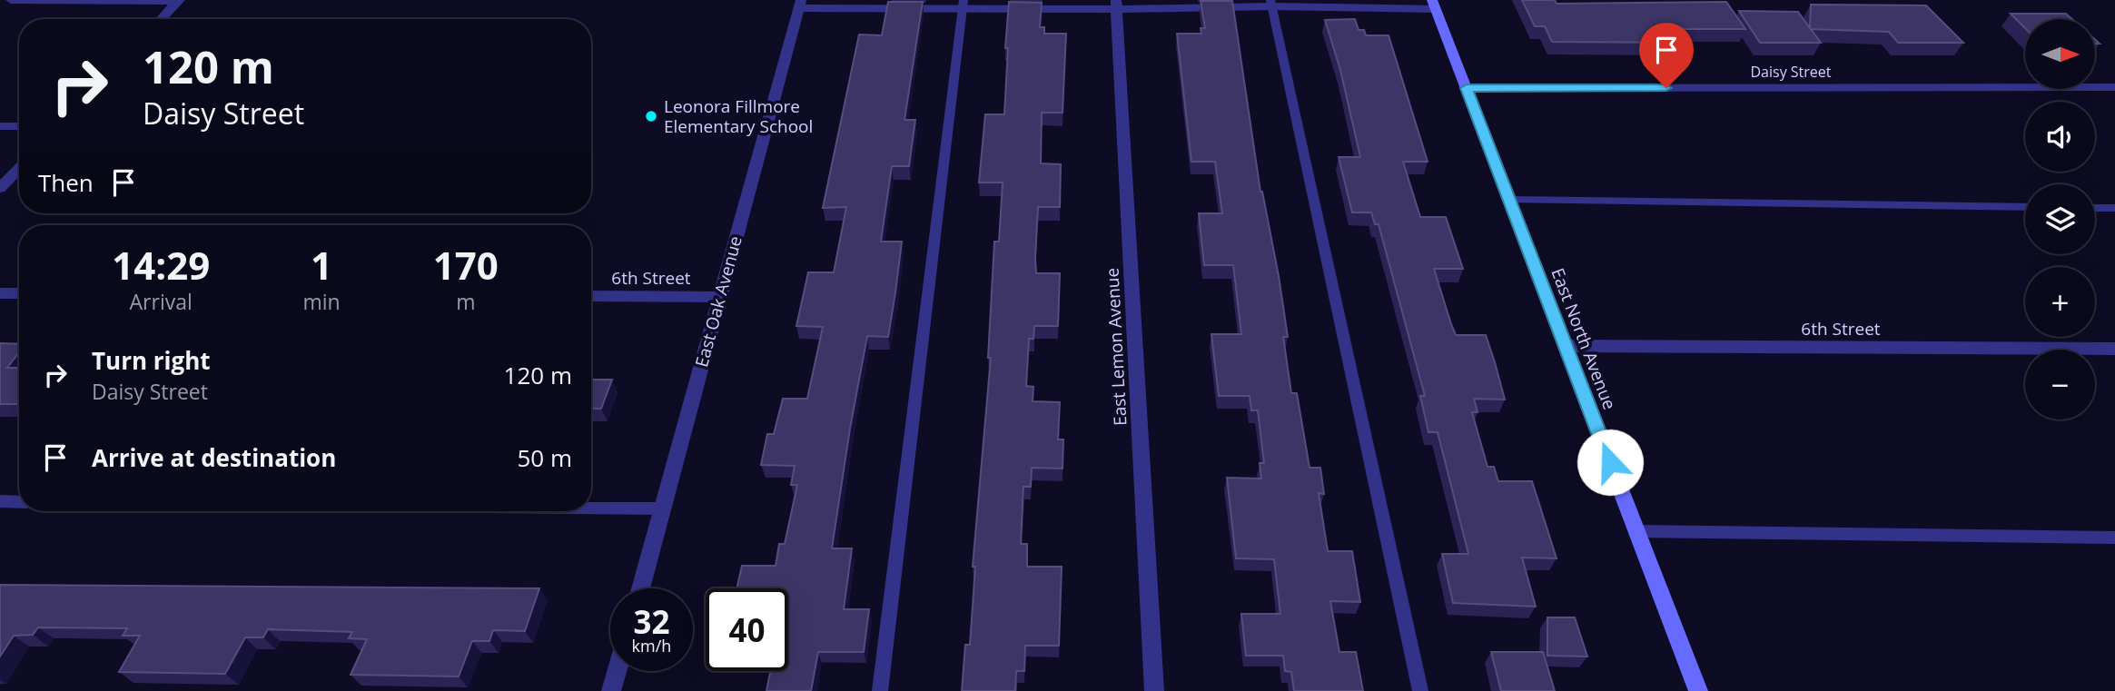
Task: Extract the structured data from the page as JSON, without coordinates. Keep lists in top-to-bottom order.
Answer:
{
  "streets": {
    "street": [
      "Daisy Street",
      "6th Street",
      "East Oak Avenue",
      "East North Avenue",
      "East Lemon Avenue"
    ]
  },
  "crossings": [
    ["Daisy Street", "East North Avenue"],
    ["6th Street", "East Oak Avenue"],
    ["6th Street", "East North Avenue"]
  ],
  "places": ["Leonora Fillmore Elementary School"],
  "north": "right",
  "page": {
    "map_buttons": ["+", "−"],
    "turn": ["120 m", "Daisy Street"],
    "then": "Then",
    "eta": [
      "14:29",
      "Arrival",
      "1",
      "min",
      "170",
      "m"
    ],
    "list": [
      {
        "name": "Turn right",
        "note": "Daisy Street",
        "value": "120 m"
      },
      {
        "name": "Arrive at destination",
        "value": "50 m"
      }
    ],
    "speed": "32 km/h",
    "limit": "40"
  }
}
